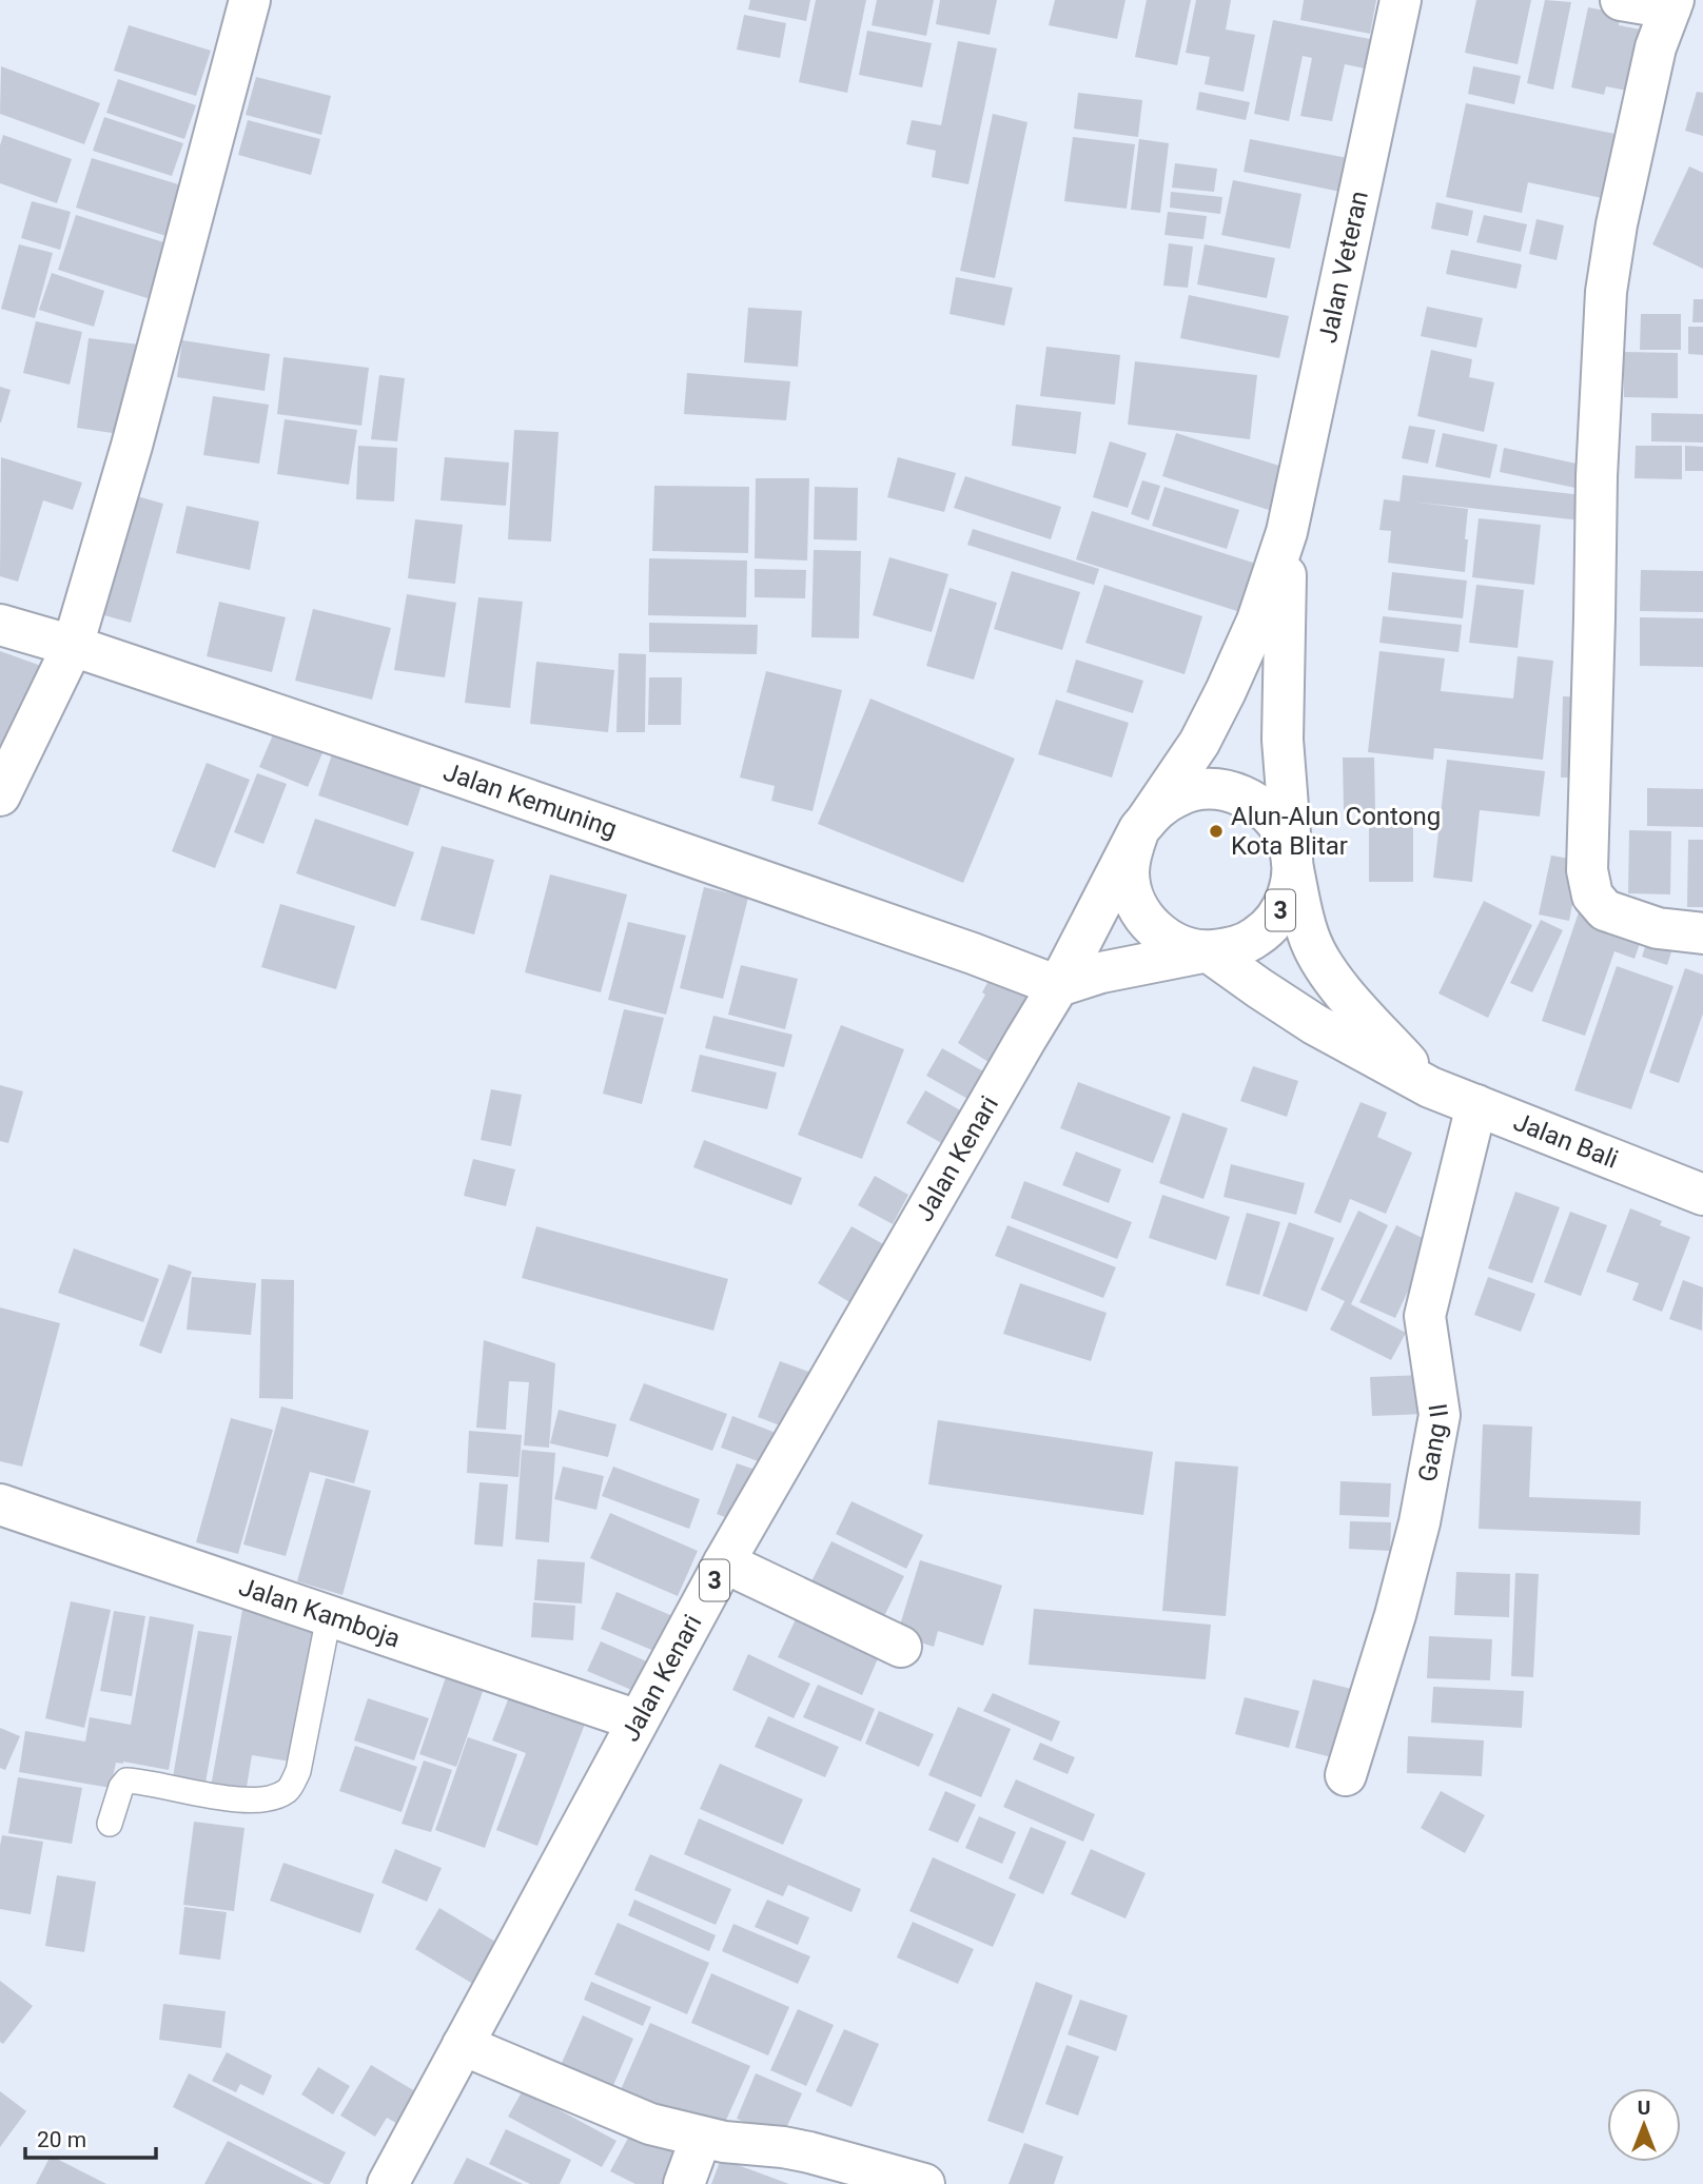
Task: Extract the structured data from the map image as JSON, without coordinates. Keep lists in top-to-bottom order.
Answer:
{
  "streets": {
    "main road": [
      "Jalan Veteran",
      "Jalan Kemuning",
      "3",
      "Jalan Bali",
      "Jalan Kenari",
      "Gang II",
      "Jalan Kamboja"
    ]
  },
  "crossings": [
    ["Jalan Veteran", "3"],
    ["Jalan Kemuning", "3"],
    ["Jalan Kemuning", "Jalan Kenari"],
    ["3", "Jalan Bali"],
    ["3", "Jalan Kenari"],
    ["Jalan Bali", "Gang II"],
    ["Jalan Kenari", "Jalan Kamboja"]
  ],
  "places": ["Alun-Alun Contong Kota Blitar"],
  "scale_bar": "20 m",
  "north": "top"
}
